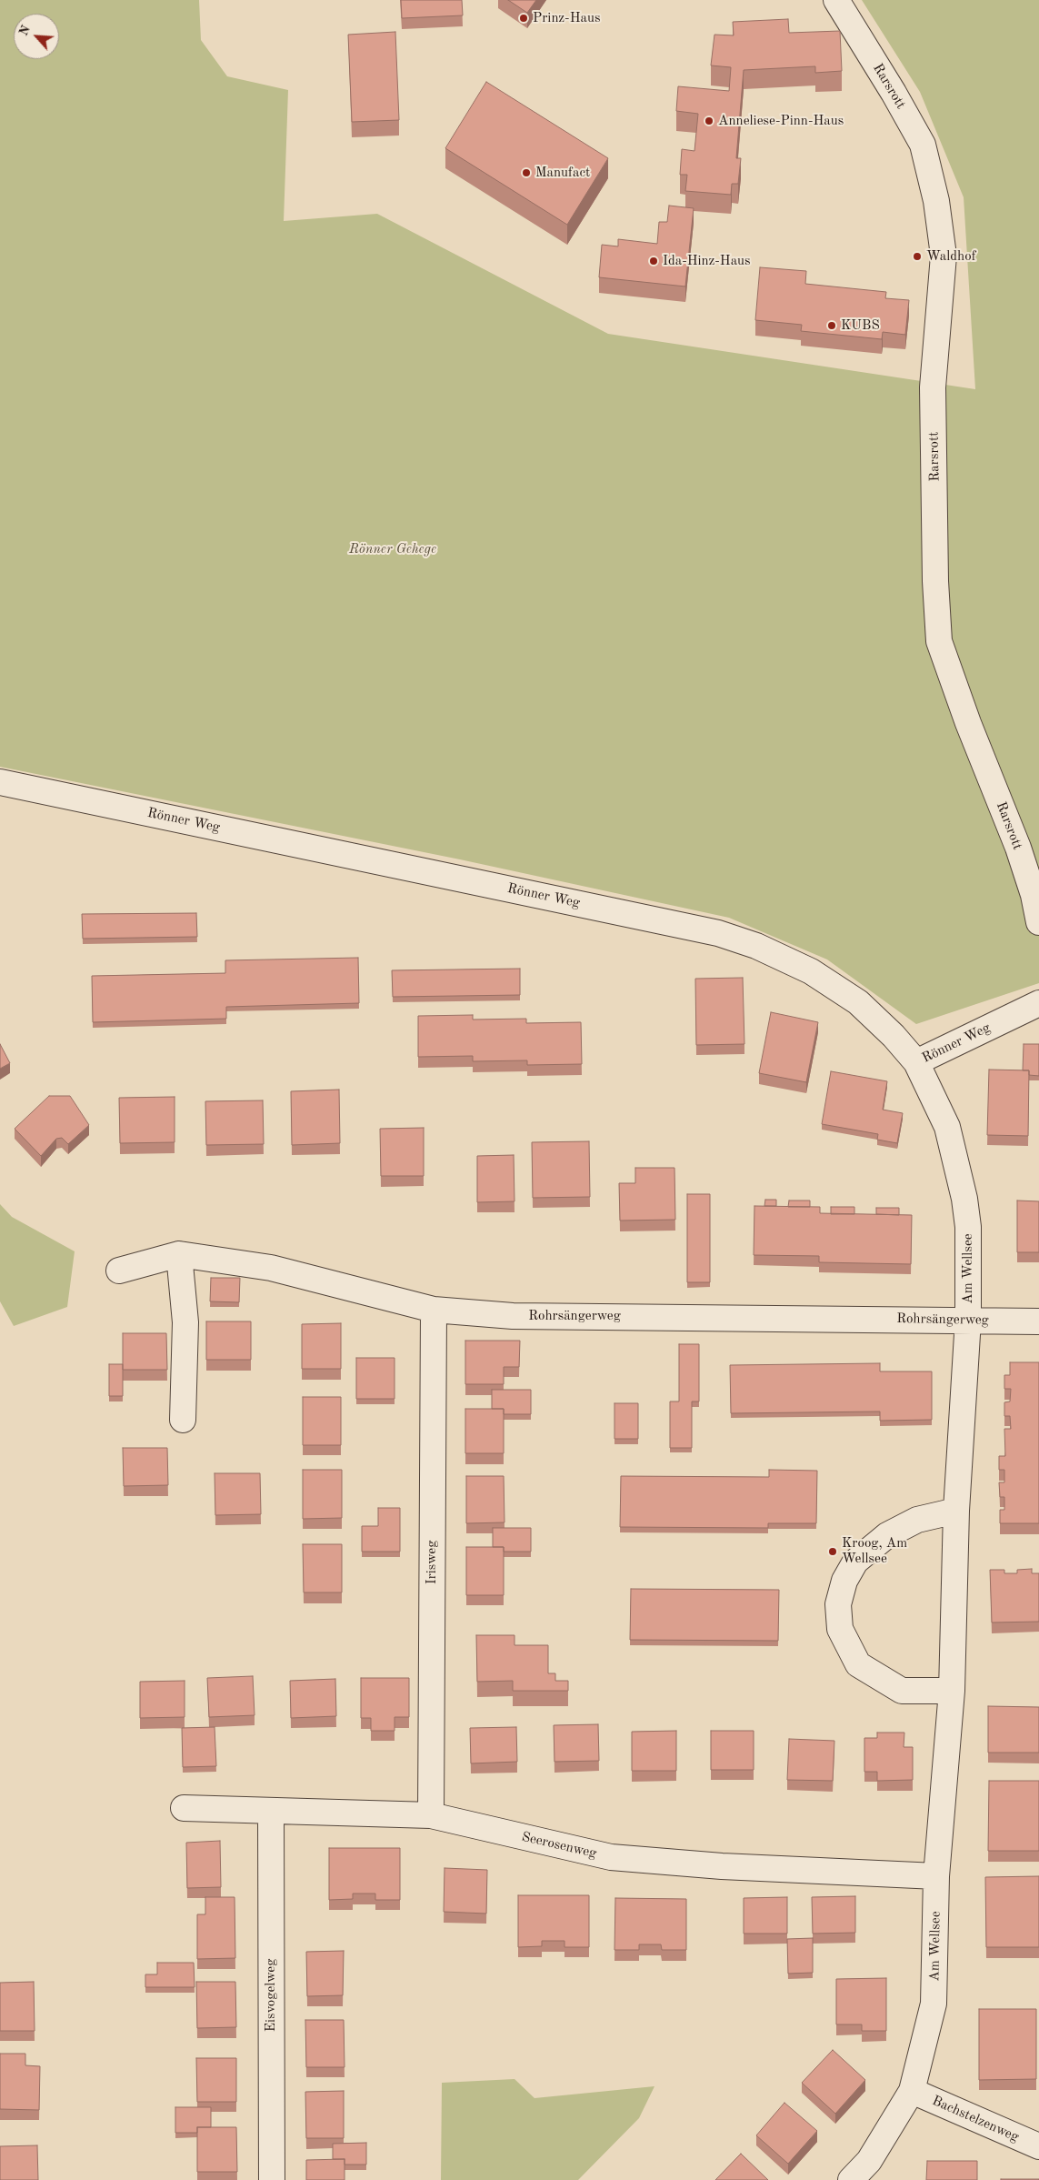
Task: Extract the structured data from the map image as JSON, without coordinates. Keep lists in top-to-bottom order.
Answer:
{
  "streets": {
    "street": [
      "Rarsrott",
      "Rönner Weg",
      "Am Wellsee",
      "Rohrsängerweg",
      "Irisweg",
      "Seerosenweg",
      "Eisvogelweg",
      "Bachstelzenweg"
    ]
  },
  "crossings": [
    ["Rönner Weg", "Am Wellsee"],
    ["Am Wellsee", "Rohrsängerweg"],
    ["Am Wellsee", "Seerosenweg"],
    ["Am Wellsee", "Bachstelzenweg"],
    ["Rohrsängerweg", "Irisweg"],
    ["Irisweg", "Seerosenweg"],
    ["Seerosenweg", "Eisvogelweg"]
  ],
  "parks": ["Rönner Gehege"],
  "places": [
    "Prinz-Haus",
    "Anneliese-Pinn-Haus",
    "Manufact",
    "Waldhof",
    "Ida-Hinz-Haus",
    "KUBS",
    "Kroog, Am Wellsee"
  ],
  "north": "top left"
}
